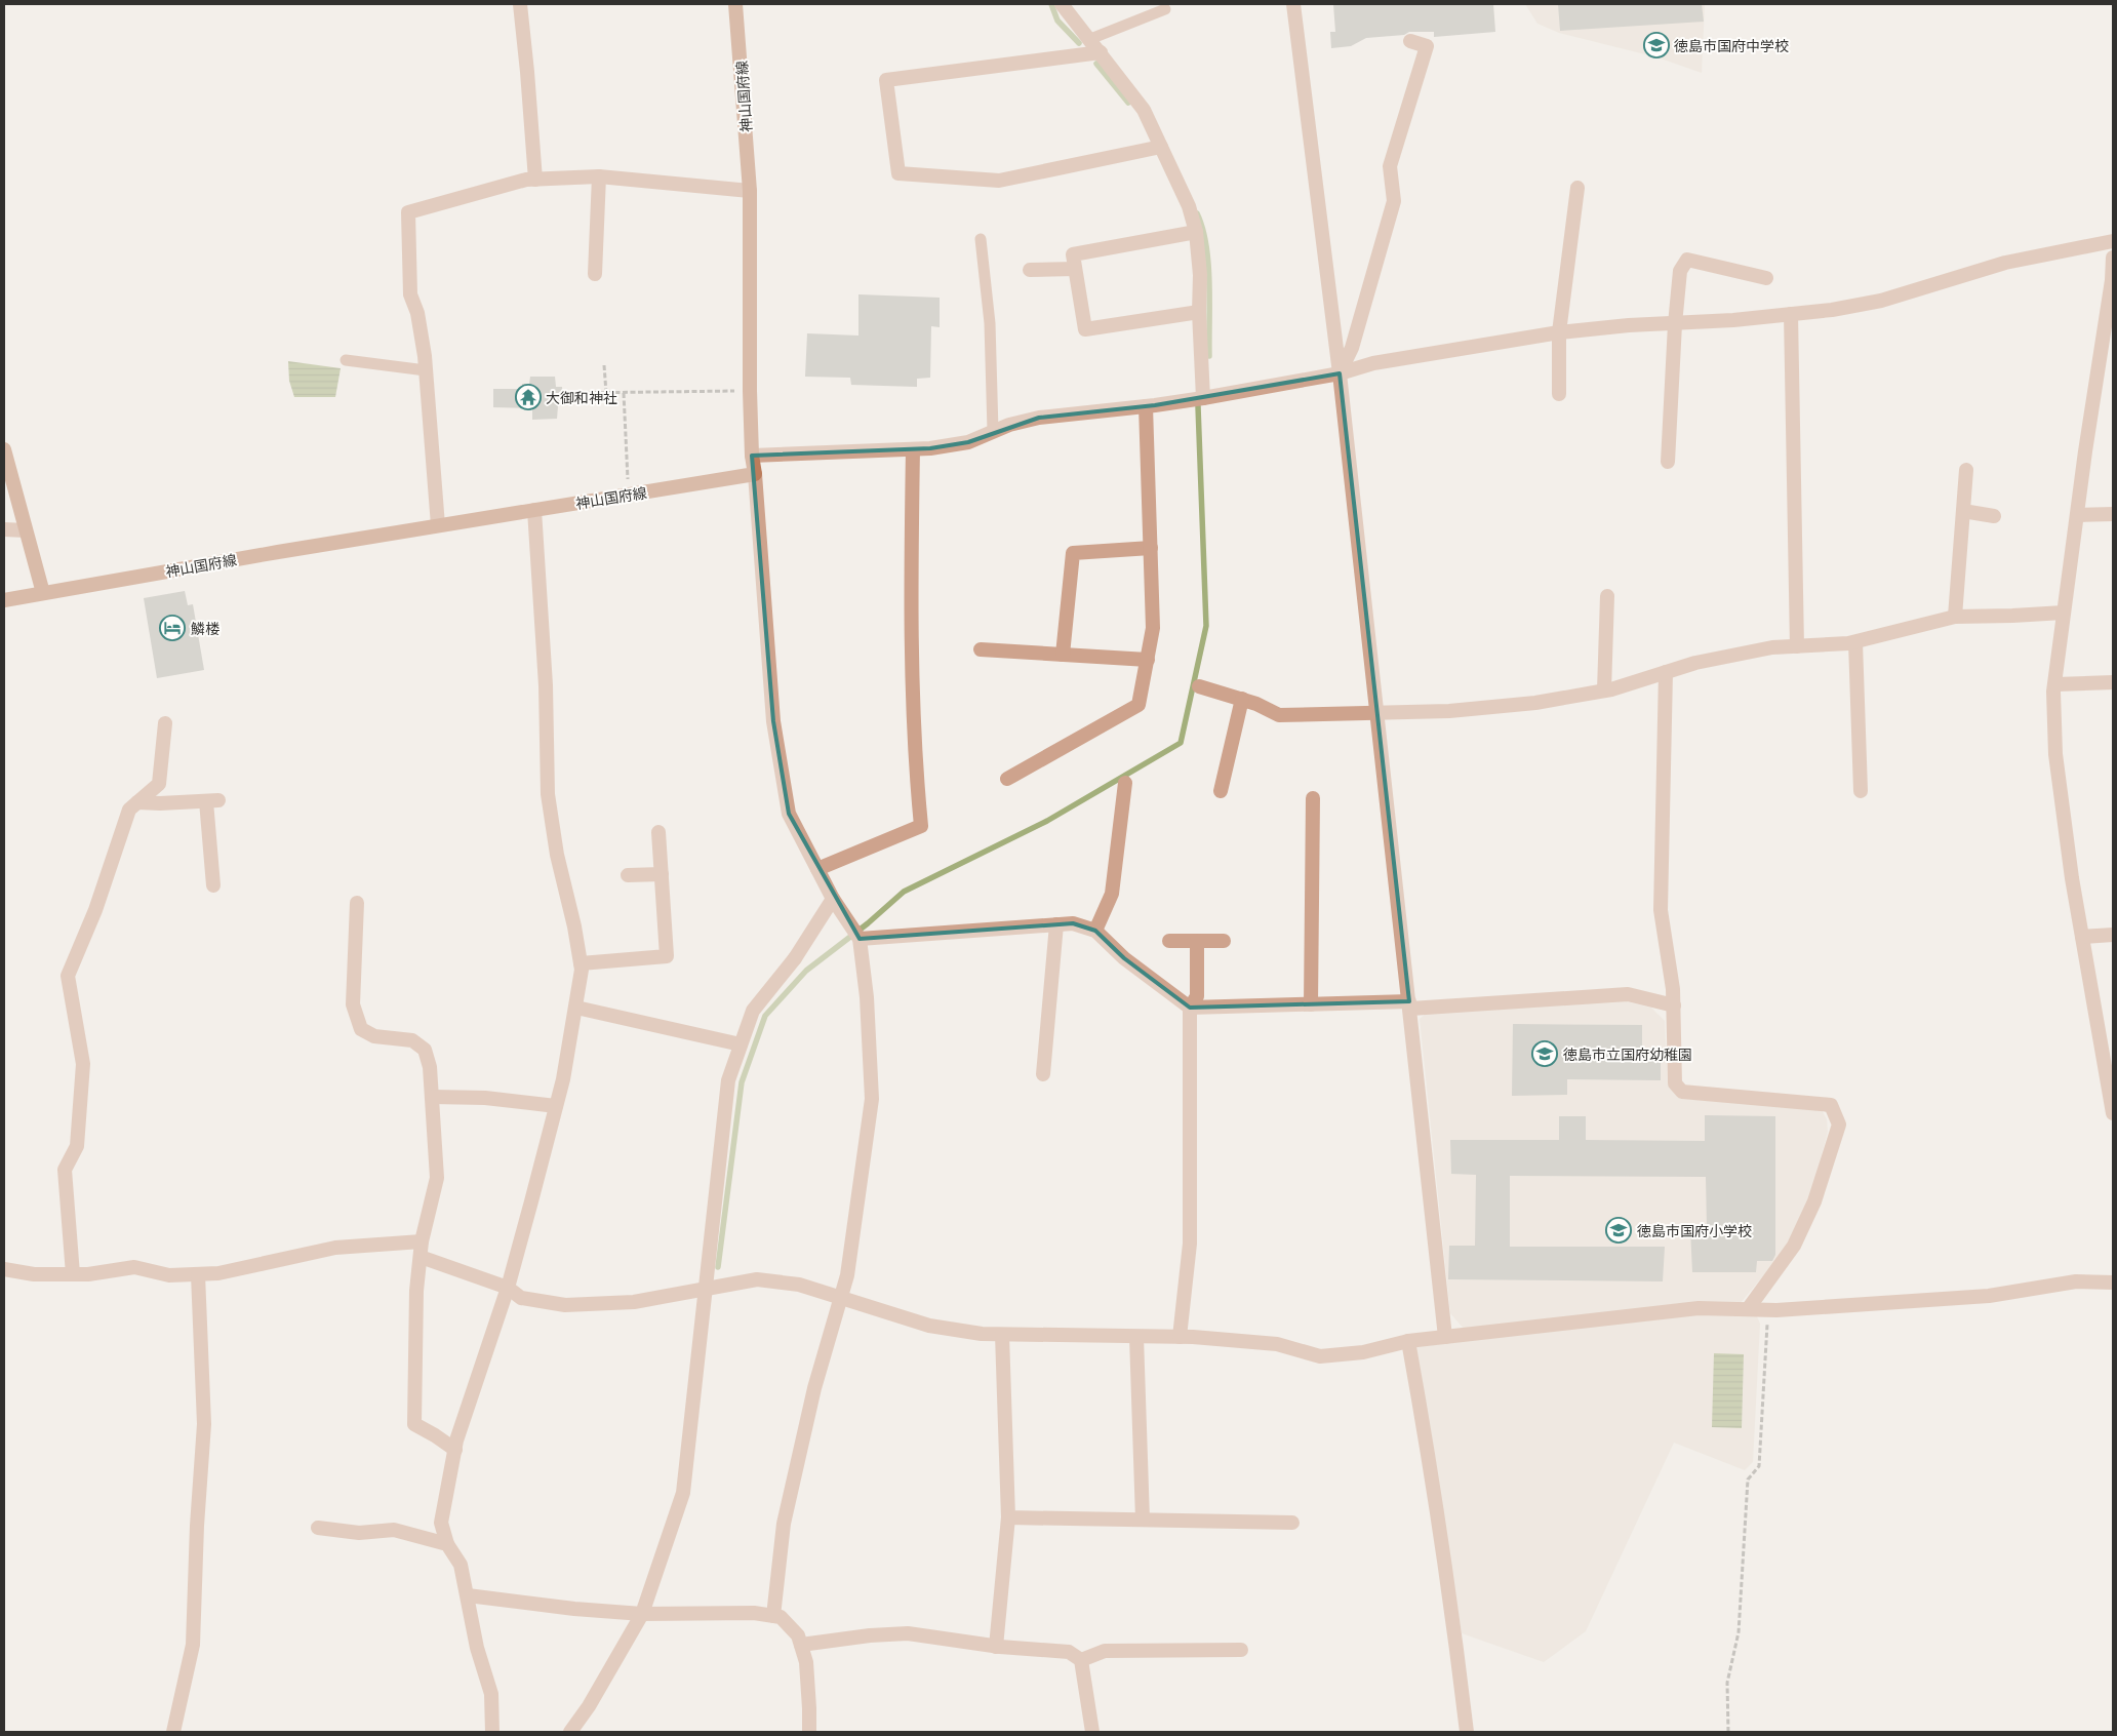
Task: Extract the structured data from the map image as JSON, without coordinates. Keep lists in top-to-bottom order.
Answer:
{
  "streets": {
    "main road": ["神山国府線"]
  },
  "places": {
    "school or university": ["徳島市国府中学校", "徳島市立国府幼稚園", "徳島市国府小学校"],
    "temple": ["大御和神社"],
    "hotel": ["鱗楼"]
  }
}
